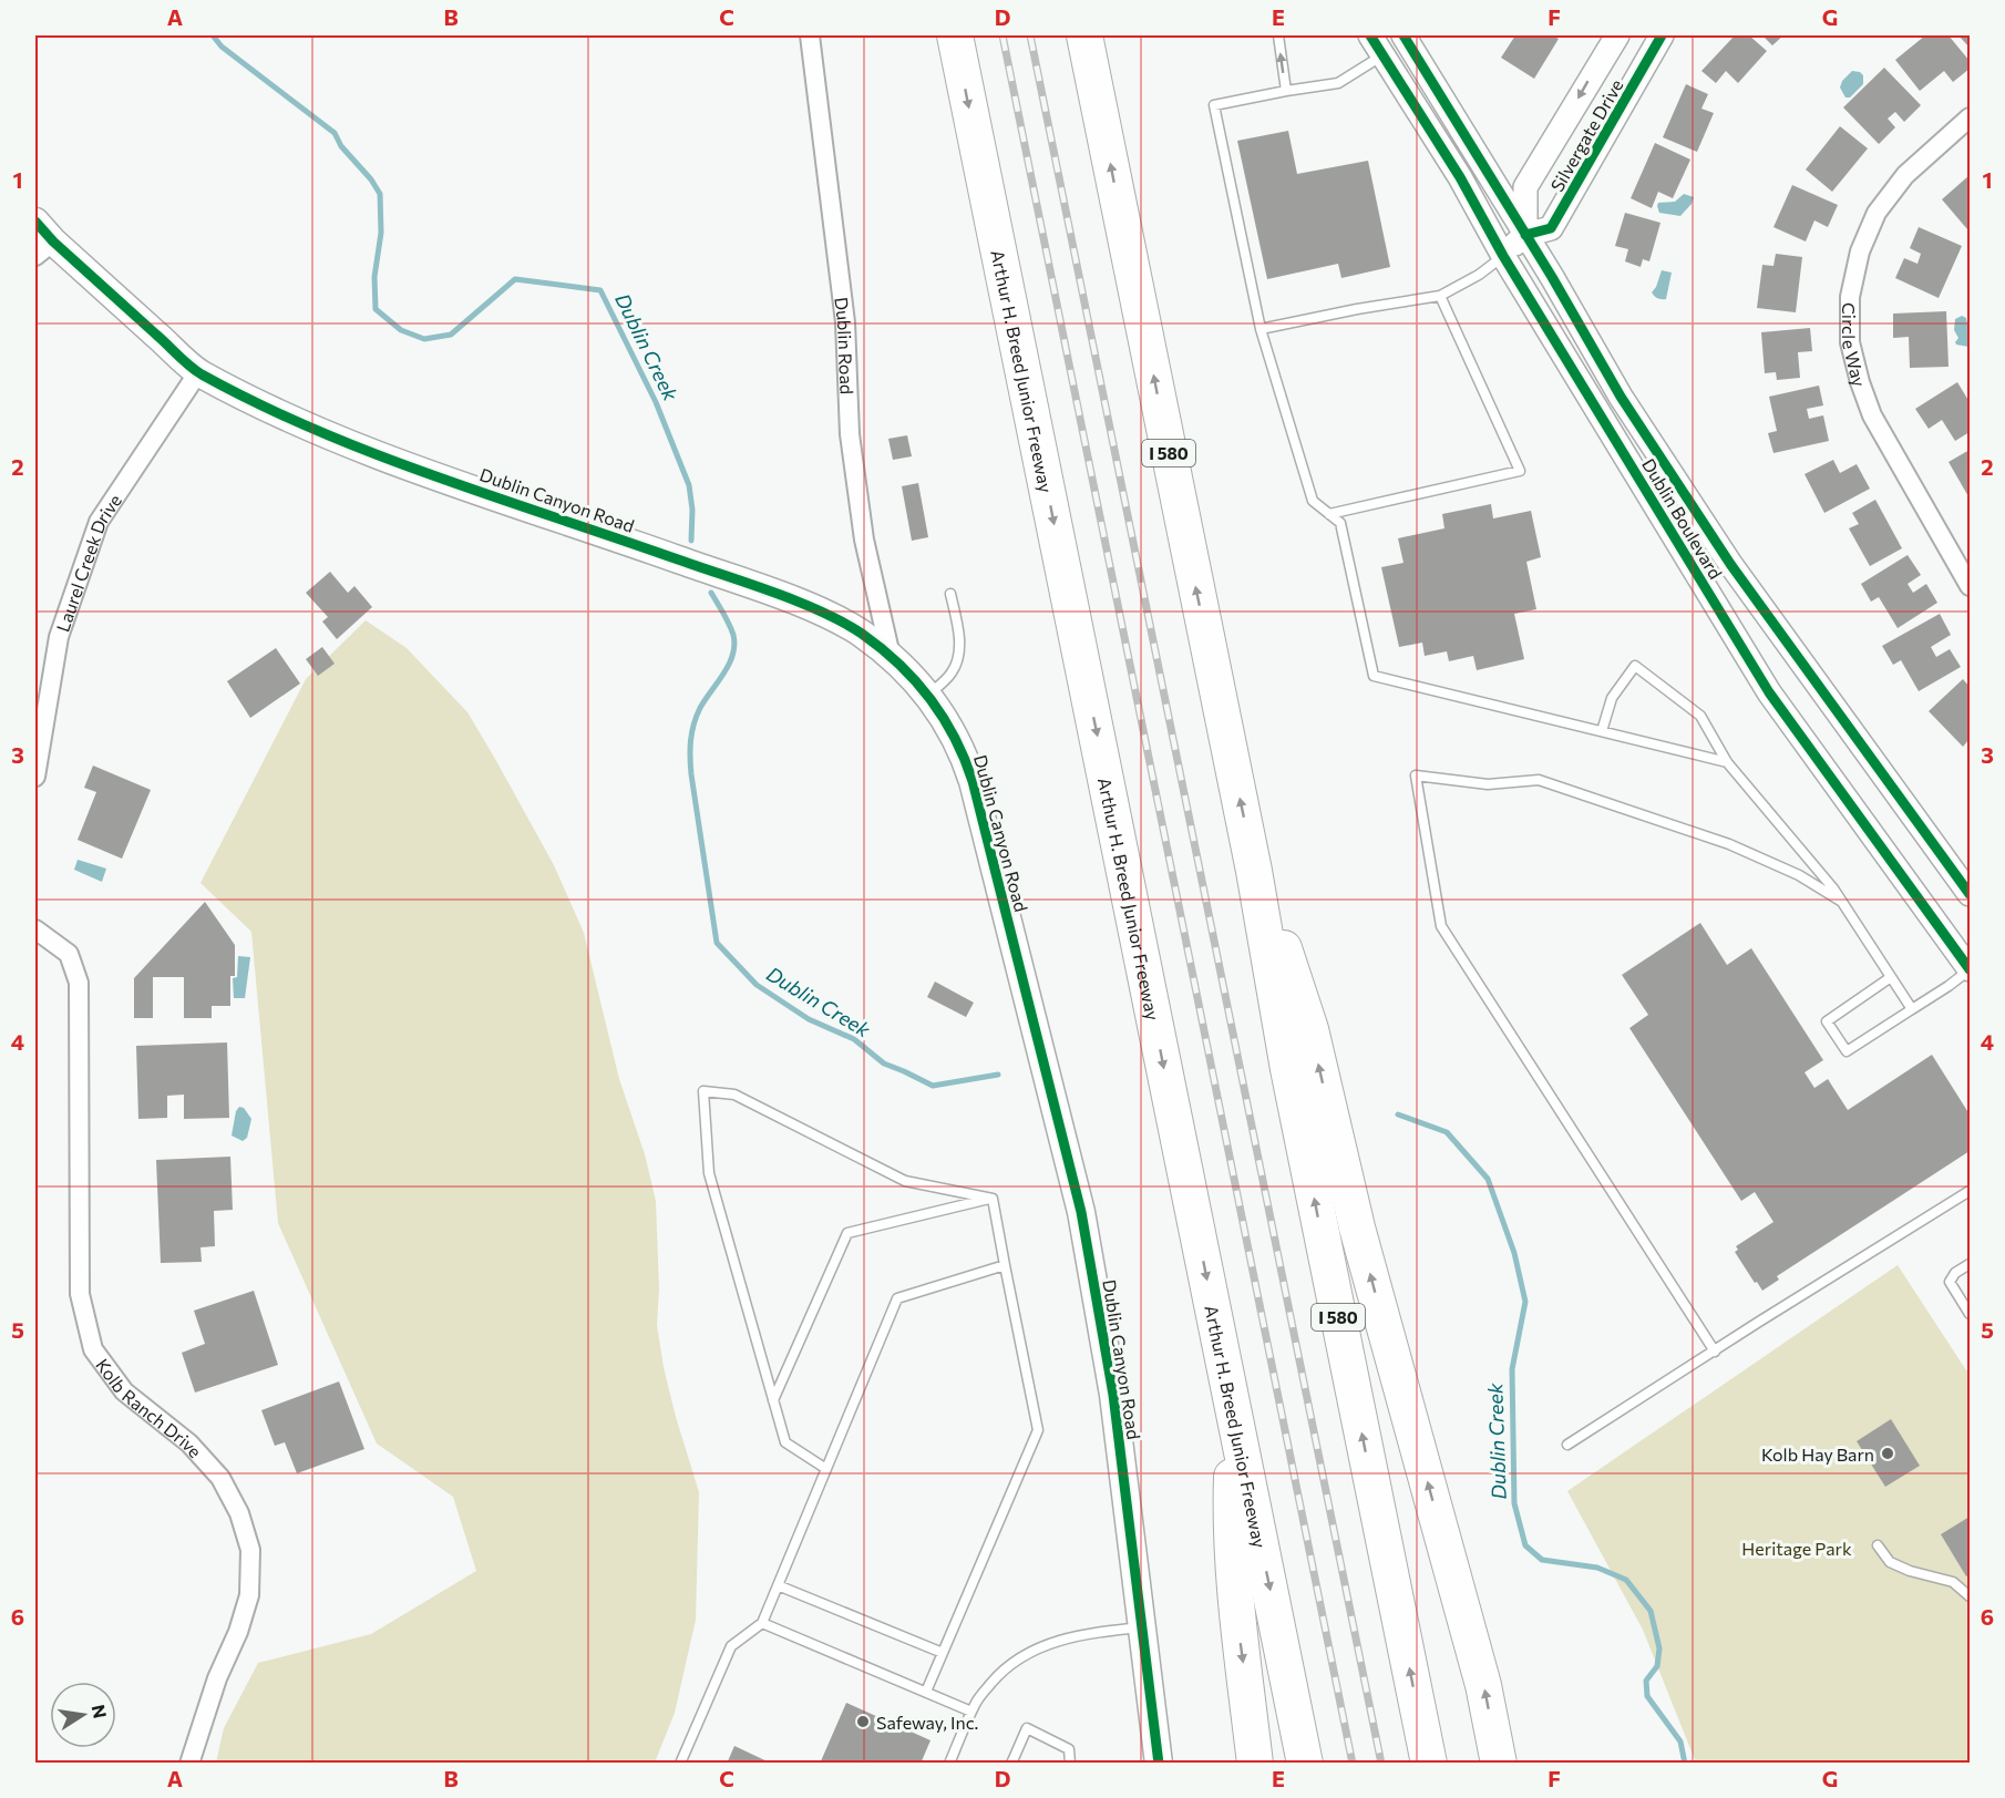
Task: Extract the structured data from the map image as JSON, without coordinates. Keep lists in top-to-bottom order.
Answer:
{
  "streets": {
    "highway": ["Arthur H. Breed Junior Freeway", "I 580"],
    "main road": ["Dublin Canyon Road"],
    "street": [
      "Silvergate Drive",
      "Circle Way",
      "Dublin Road",
      "Dublin Boulevard",
      "Laurel Creek Drive",
      "Kolb Ranch Drive"
    ]
  },
  "crossings": [
    ["Silvergate Drive", "Dublin Boulevard"],
    ["Dublin Road", "Dublin Canyon Road"],
    ["Dublin Canyon Road", "Laurel Creek Drive"]
  ],
  "water": ["Dublin Creek"],
  "parks": ["Heritage Park"],
  "places": ["Kolb Hay Barn", "Safeway, Inc."],
  "north": "right",
  "grid": {
    "columns": [
      "A",
      "B",
      "C",
      "D",
      "E",
      "F",
      "G"
    ],
    "rows": [
      "1",
      "2",
      "3",
      "4",
      "5",
      "6"
    ]
  }
}
